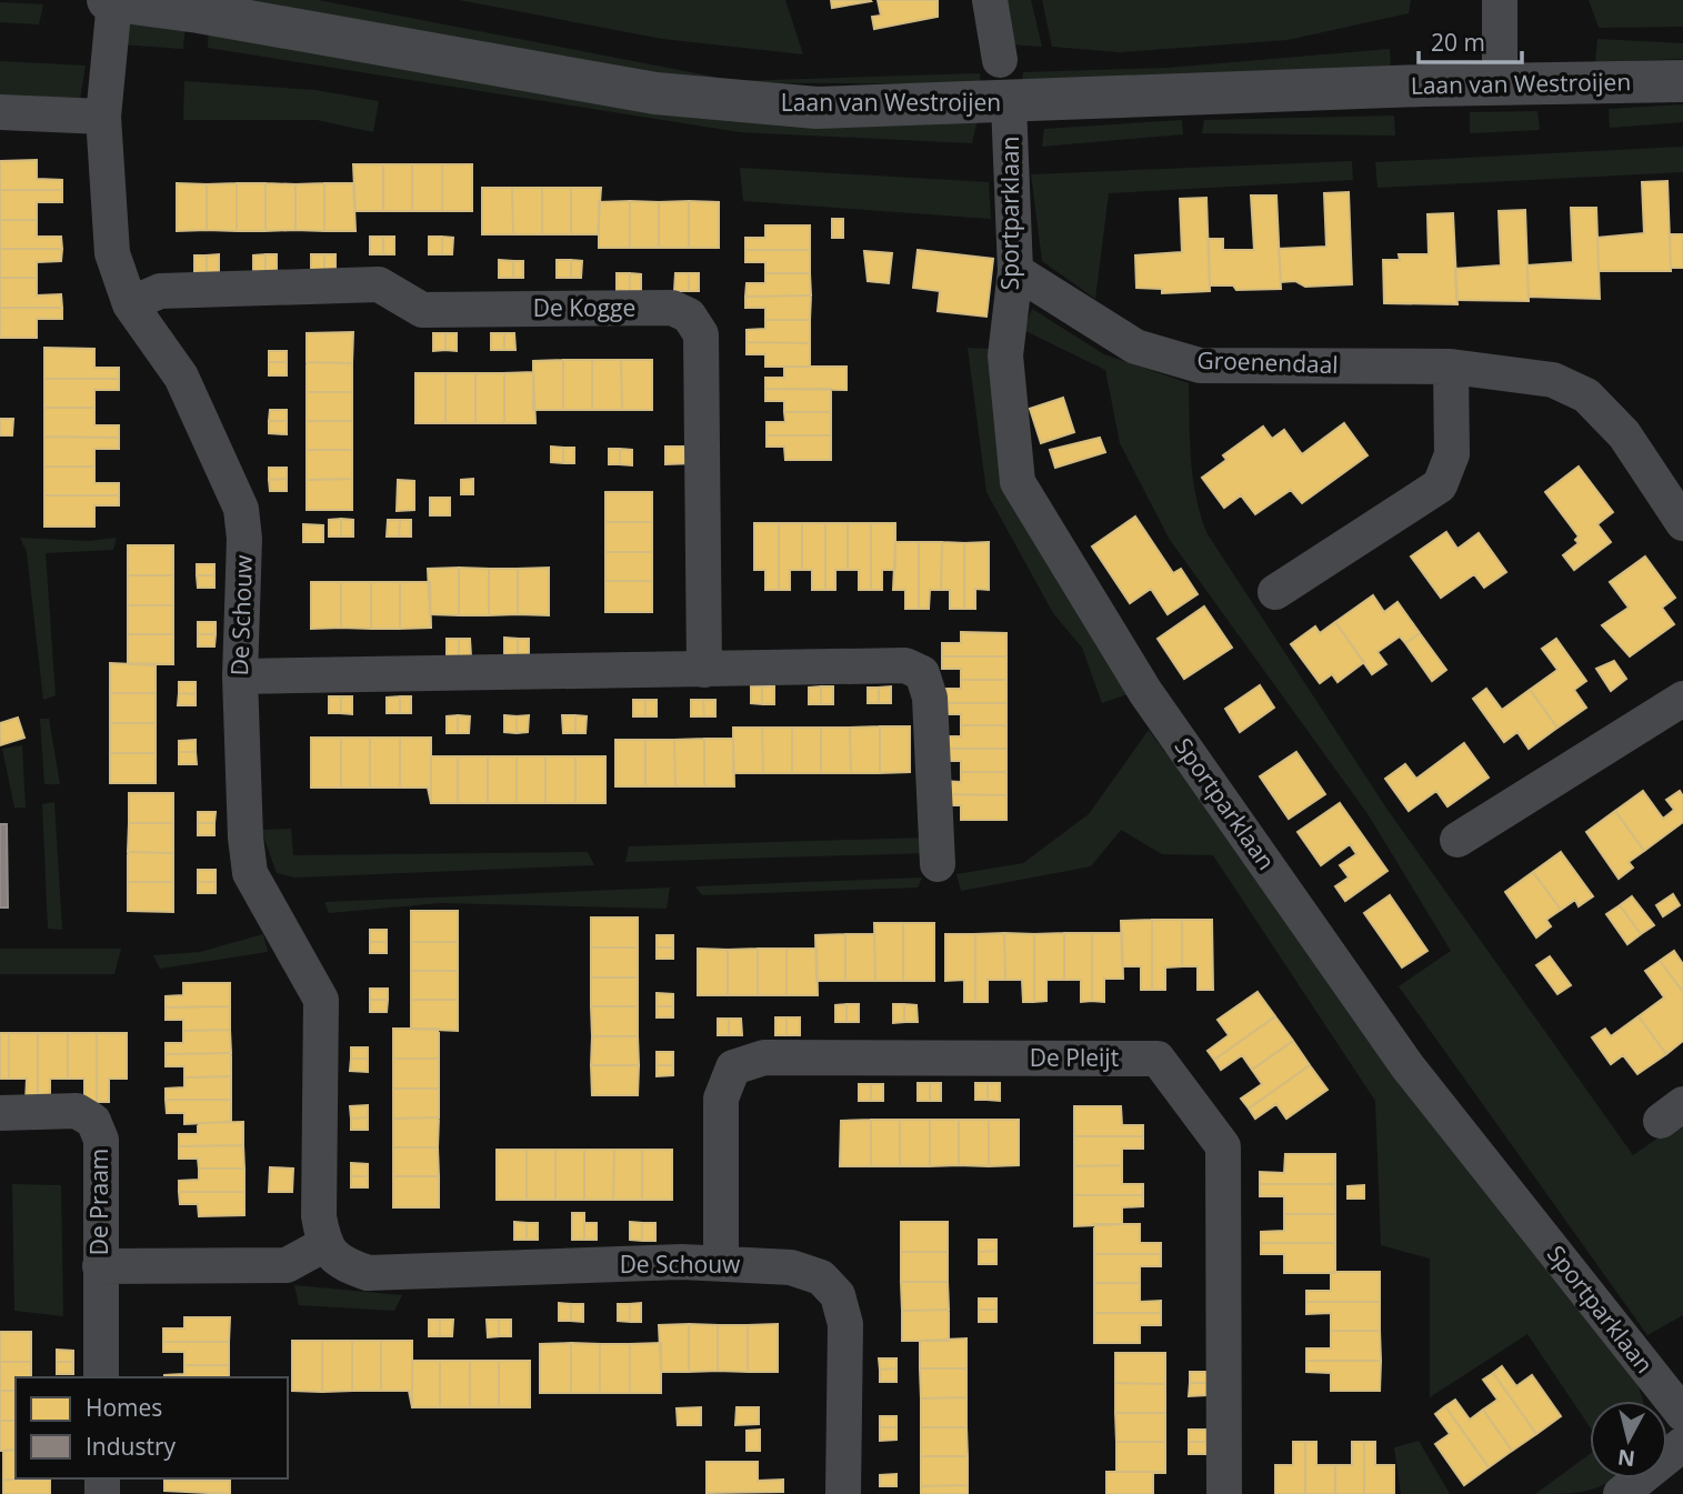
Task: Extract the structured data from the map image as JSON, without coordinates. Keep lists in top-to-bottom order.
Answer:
{
  "streets": {
    "street": [
      "Laan van Westroijen",
      "Sportparklaan",
      "De Kogge",
      "Groenendaal",
      "De Schouw",
      "De Pleijt",
      "De Praam"
    ]
  },
  "crossings": [
    ["Laan van Westroijen", "Sportparklaan"],
    ["Laan van Westroijen", "De Schouw"],
    ["Sportparklaan", "Groenendaal"],
    ["De Kogge", "De Schouw"],
    ["De Schouw", "De Pleijt"]
  ],
  "legend": ["Homes", "Industry"],
  "scale_bar": "20 m",
  "north": "bottom"
}
